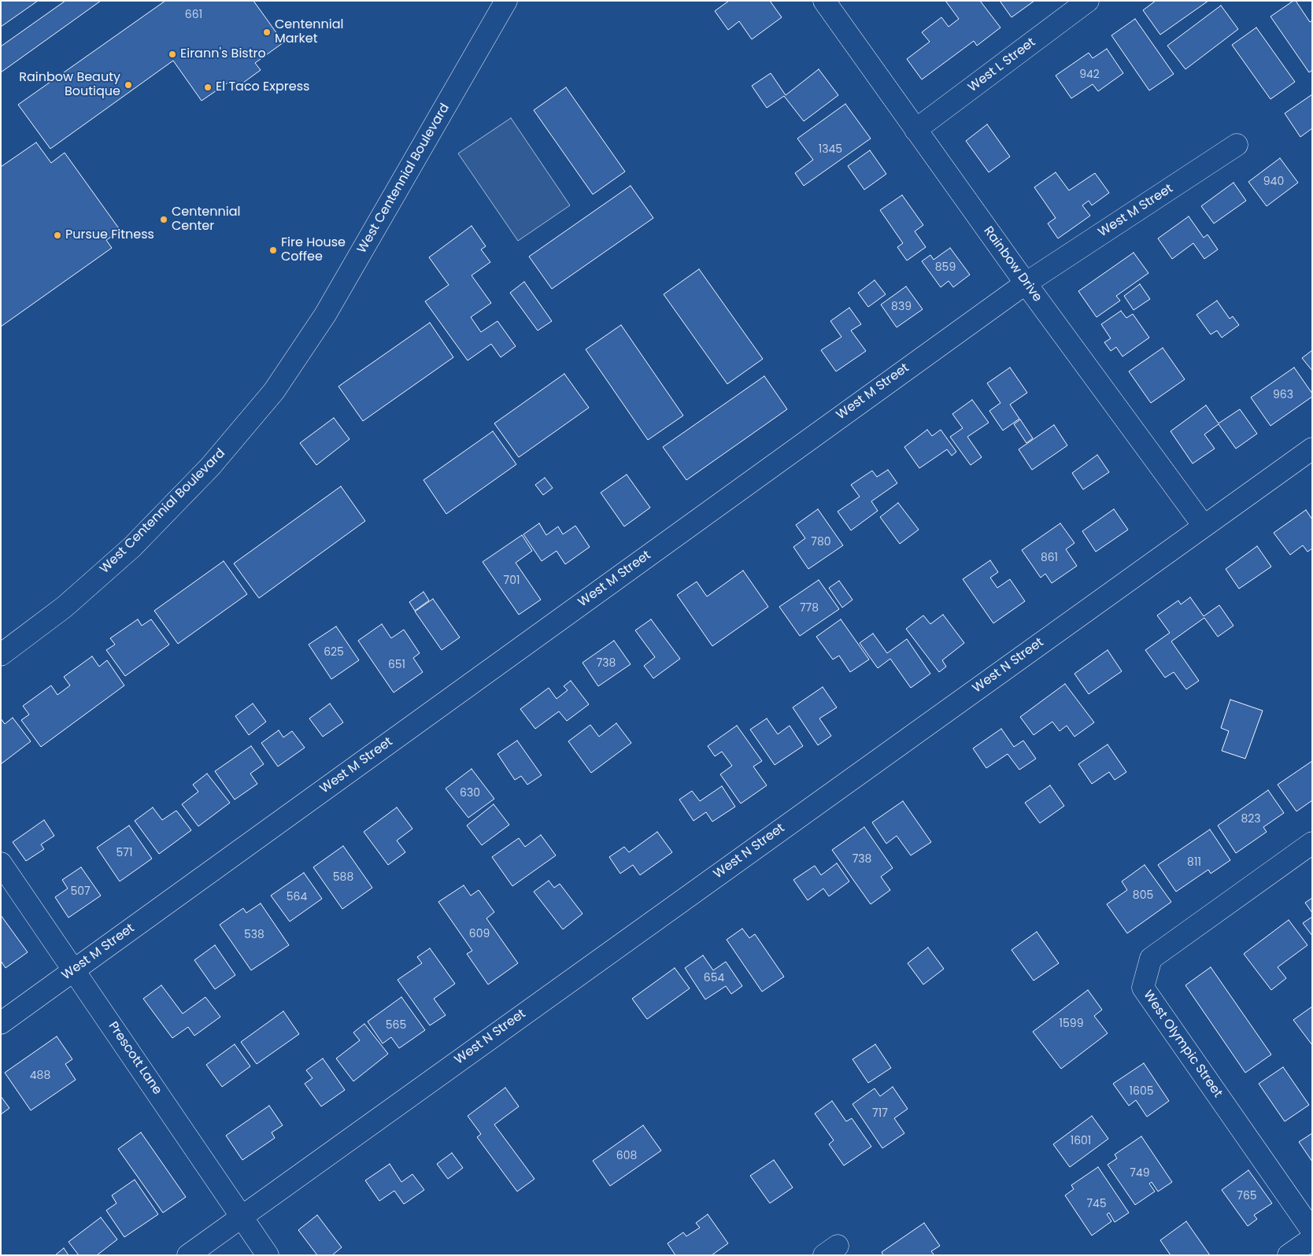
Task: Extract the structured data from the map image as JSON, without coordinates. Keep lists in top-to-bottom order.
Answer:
{
  "streets": {
    "street": [
      "West L Street",
      "West Centennial Boulevard",
      "West M Street",
      "Rainbow Drive",
      "West N Street",
      "West Olympic Street",
      "Prescott Lane"
    ]
  },
  "crossings": [
    ["West L Street", "Rainbow Drive"],
    ["West M Street", "Rainbow Drive"],
    ["West M Street", "Prescott Lane"],
    ["Rainbow Drive", "West N Street"],
    ["West N Street", "Prescott Lane"]
  ],
  "places": [
    "Centennial Market",
    "Eirann's Bistro",
    "Rainbow Beauty Boutique",
    "El Taco Express",
    "Centennial Center",
    "Pursue Fitness",
    "Fire House Coffee"
  ],
  "house_numbers": [
    "661",
    "942",
    "1345",
    "940",
    "859",
    "839",
    "963",
    "780",
    "861",
    "701",
    "778",
    "625",
    "738",
    "651",
    "630",
    "823",
    "571",
    "738",
    "811",
    "588",
    "507",
    "805",
    "564",
    "609",
    "538",
    "654",
    "1599",
    "565",
    "488",
    "1605",
    "717",
    "1601",
    "608",
    "749",
    "765",
    "745"
  ]
}
